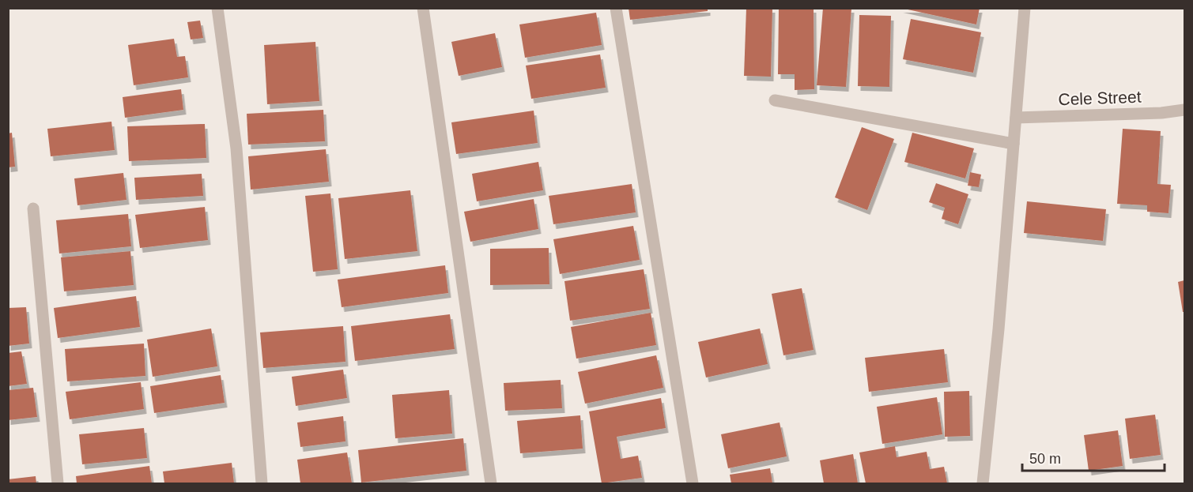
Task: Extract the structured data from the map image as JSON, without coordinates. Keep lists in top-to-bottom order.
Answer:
{
  "streets": {
    "street": ["Cele Street"]
  },
  "scale_bar": "50 m"
}
